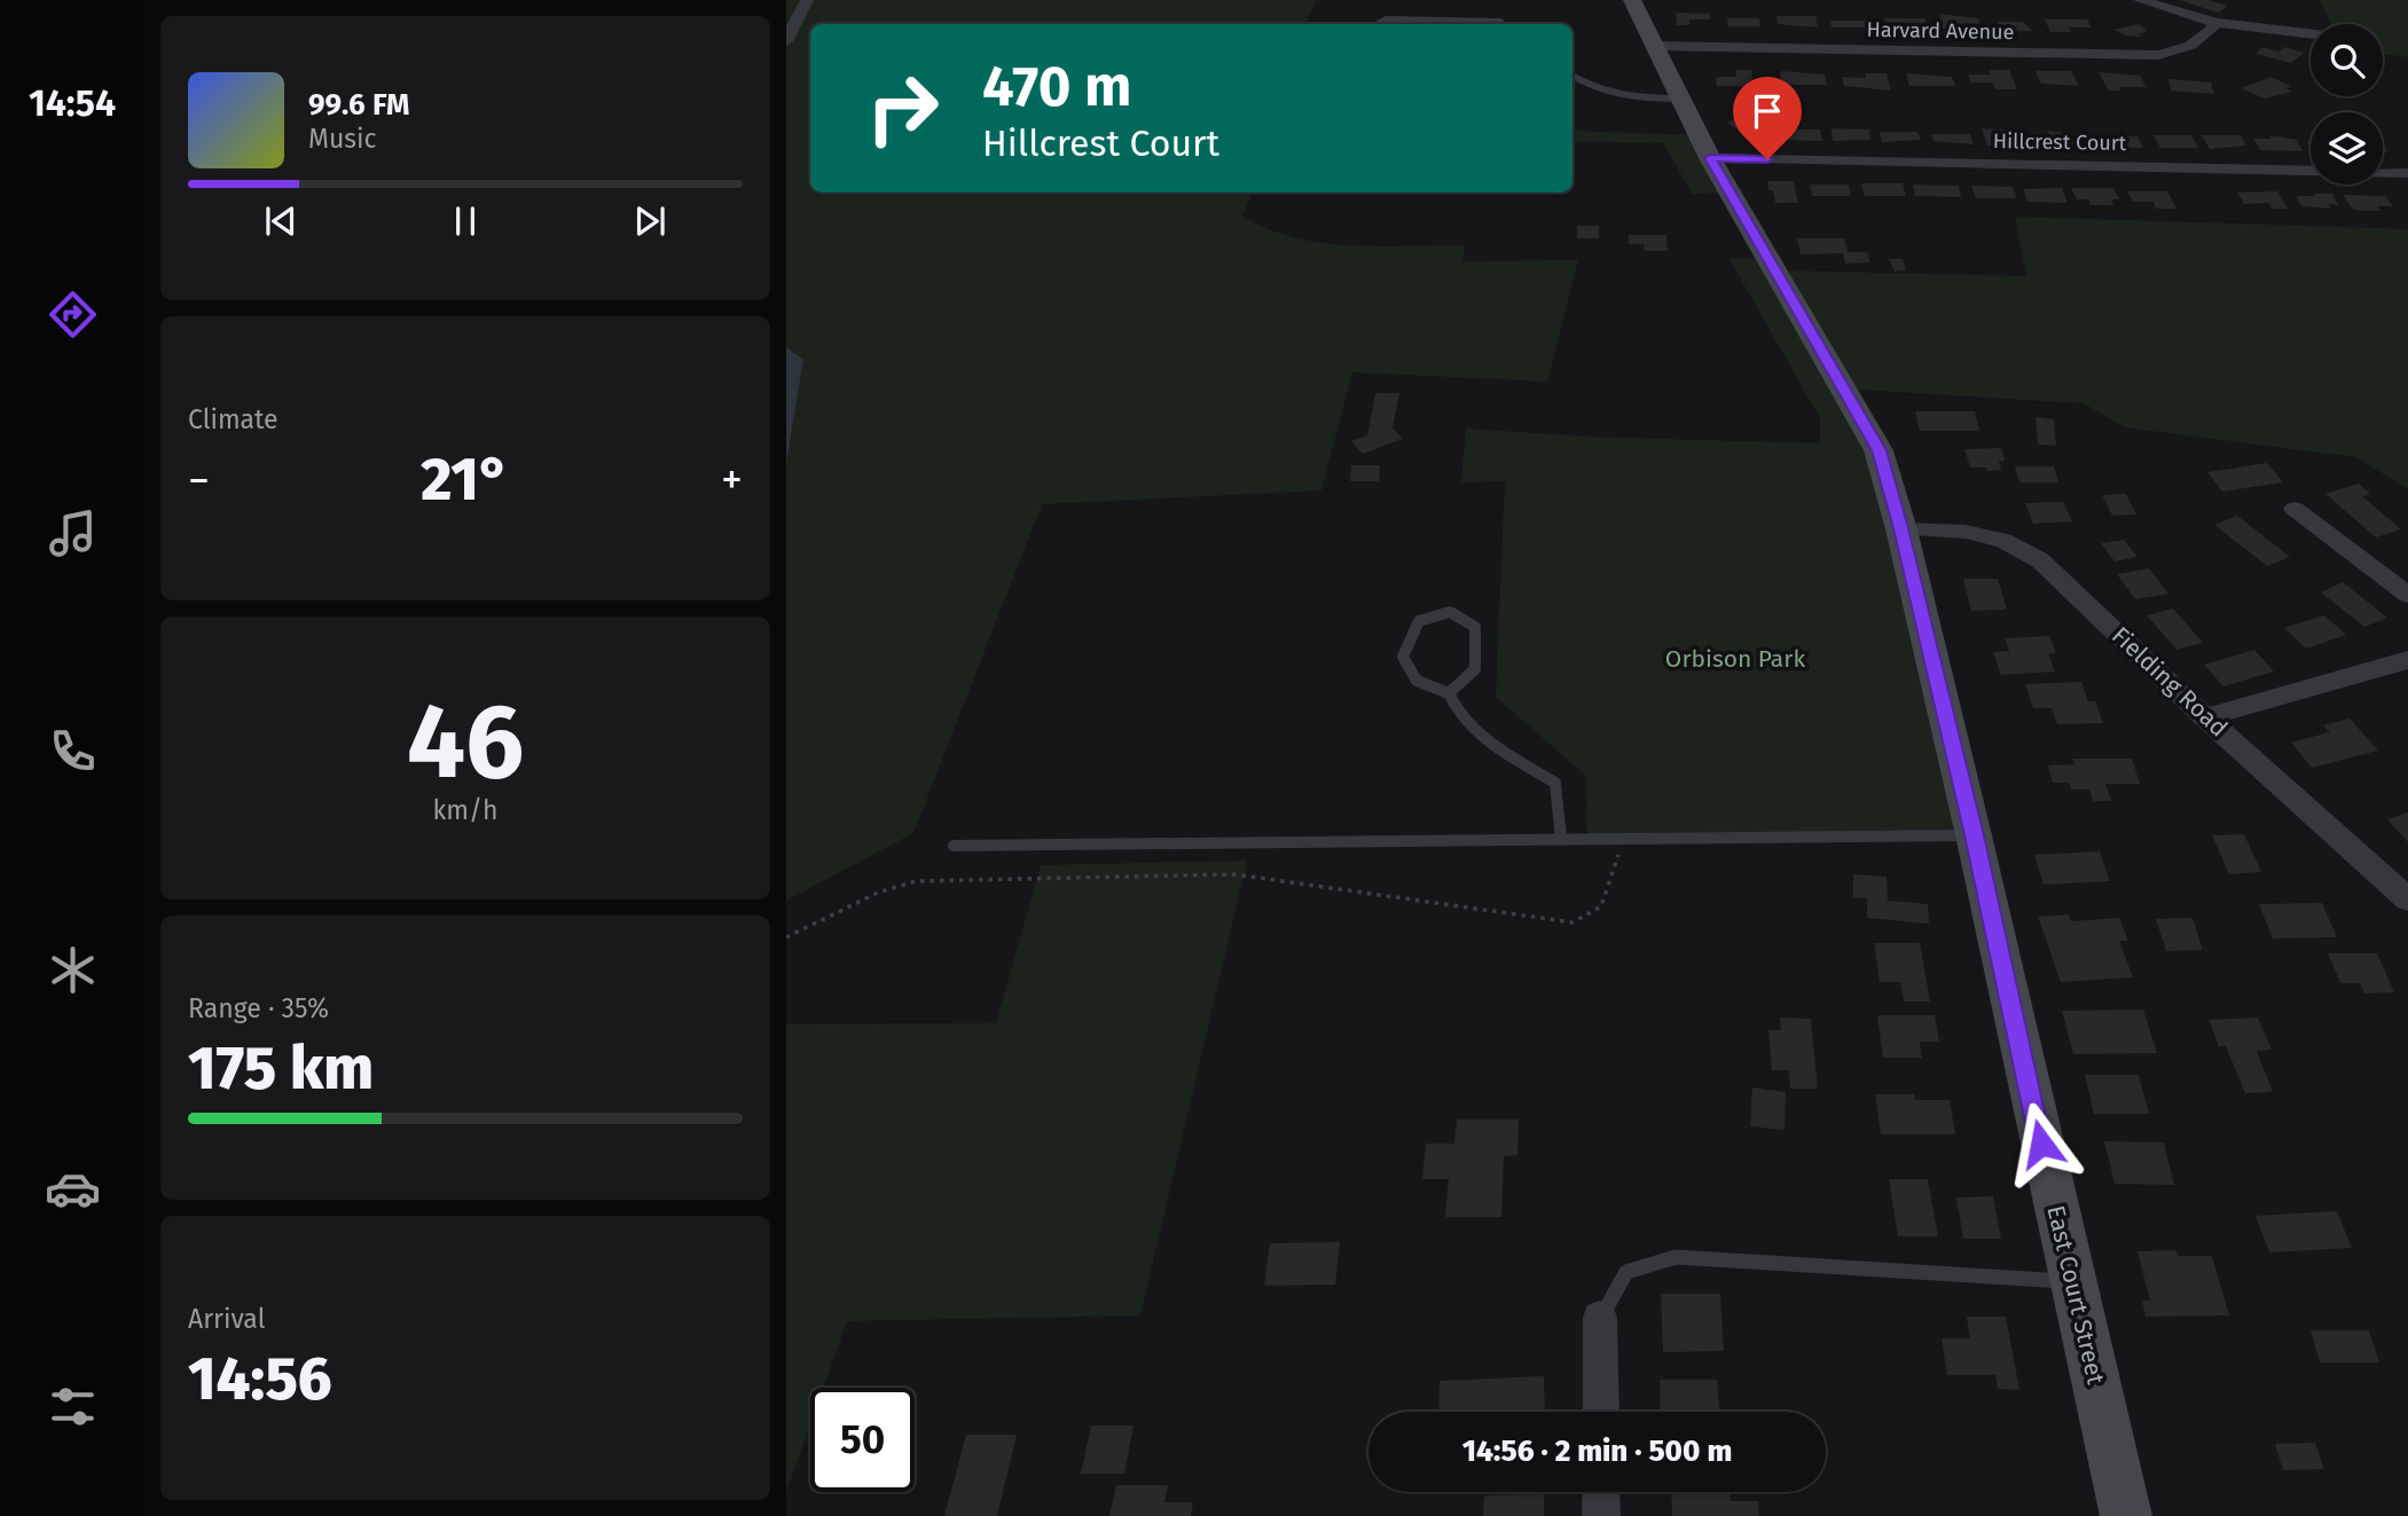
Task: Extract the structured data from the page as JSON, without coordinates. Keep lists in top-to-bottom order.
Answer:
{
  "streets": {
    "main road": ["East Court Street"],
    "street": ["Harvard Avenue", "Hillcrest Court", "Fielding Road"]
  },
  "crossings": [
    ["Harvard Avenue", "East Court Street"],
    ["Hillcrest Court", "East Court Street"],
    ["Fielding Road", "East Court Street"]
  ],
  "parks": ["Orbison Park"],
  "page": {
    "tabs": "14:54",
    "turn": ["470 m", "Hillcrest Court"],
    "song": ["99.6 FM", "Music"],
    "tile": [
      "Climate",
      ["46", "km/h"],
      ["Range · 35%", "175 km"],
      ["Arrival", "14:56"]
    ],
    "heat": ["−", "21°", "+"],
    "limit": "50",
    "trip": "14:56 · 2 min · 500 m"
  }
}
